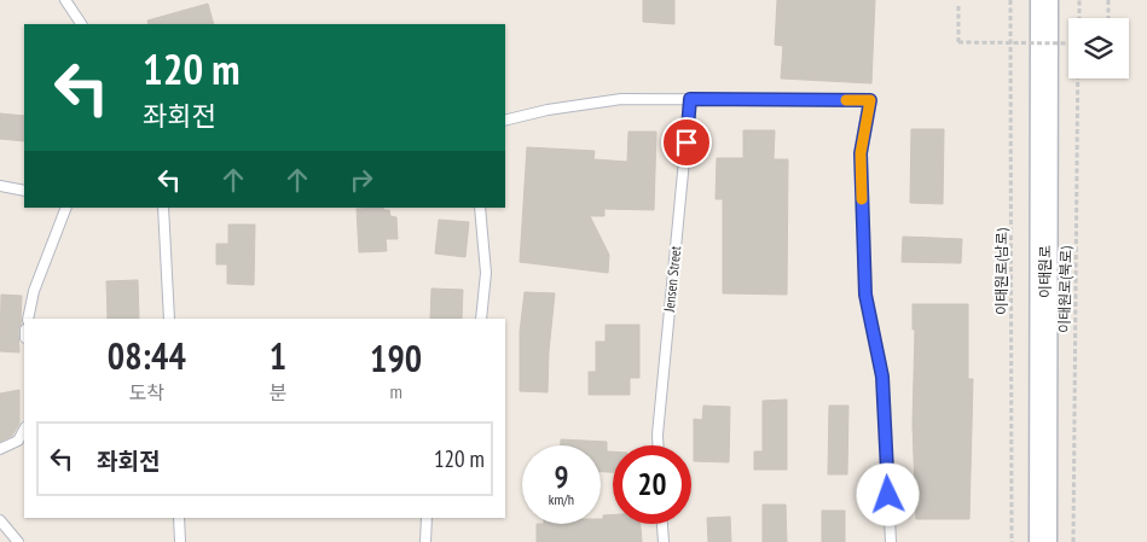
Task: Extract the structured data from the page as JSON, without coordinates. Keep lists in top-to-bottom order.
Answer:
{
  "streets": {
    "main road": ["이태원로"],
    "lane": ["Jensen Street"],
    "path": ["이태원로(남로)", "이태원로(북로)"]
  },
  "page": {
    "turn": ["120 m", "좌회전"],
    "eta": [
      "08:44",
      "도착",
      "1",
      "분",
      "190",
      "m"
    ],
    "list": [
      {
        "name": "좌회전",
        "value": "120 m"
      }
    ],
    "speed": "9 km/h",
    "limit": "20"
  }
}
